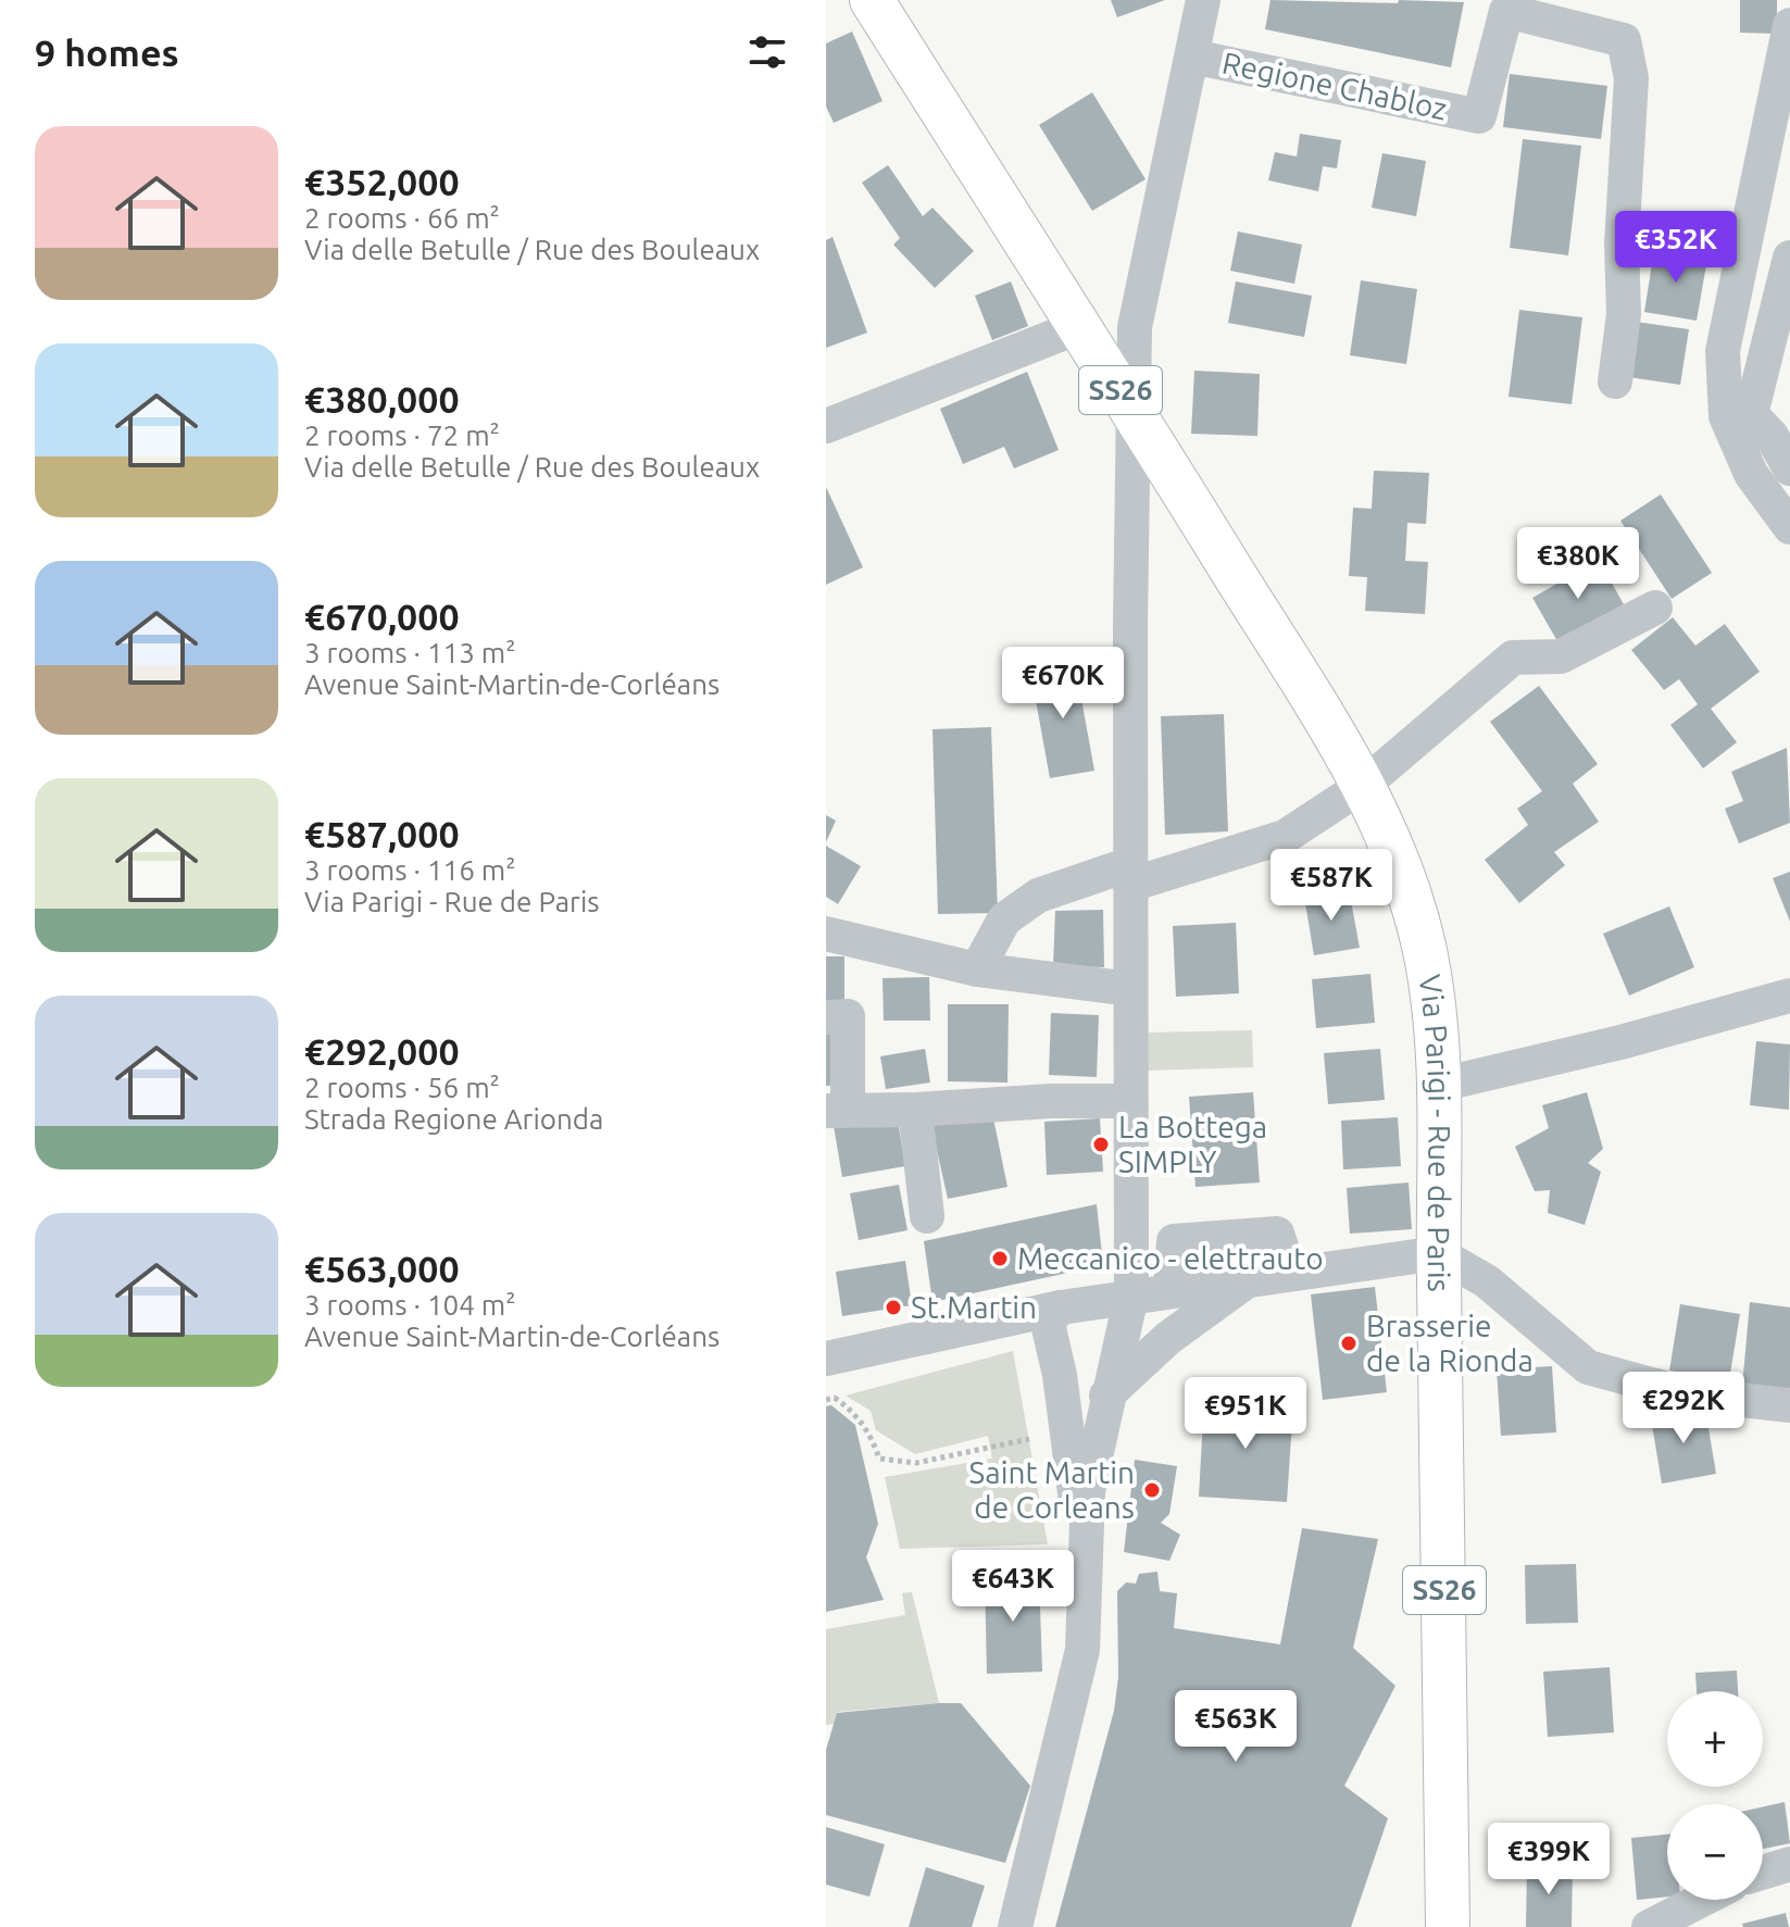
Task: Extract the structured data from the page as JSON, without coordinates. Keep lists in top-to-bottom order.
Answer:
{
  "streets": {
    "main road": ["SS26", "Via Parigi - Rue de Paris"],
    "street": ["Regione Chabloz"]
  },
  "crossings": [
    ["Regione Chabloz", "Via Parigi - Rue de Paris"]
  ],
  "places": [
    "La Bottega SIMPLY",
    "Meccanico - elettrauto",
    "St.Martin",
    "Brasserie de la Rionda",
    "Saint Martin de Corleans"
  ],
  "page": {
    "heading": "9 homes",
    "list": [
      {
        "name": "€352,000",
        "note": "2 rooms · 66 m² · Via delle Betulle / Rue des Bouleaux"
      },
      {
        "name": "€380,000",
        "note": "2 rooms · 72 m² · Via delle Betulle / Rue des Bouleaux"
      },
      {
        "name": "€670,000",
        "note": "3 rooms · 113 m² · Avenue Saint-Martin-de-Corléans"
      },
      {
        "name": "€587,000",
        "note": "3 rooms · 116 m² · Via Parigi - Rue de Paris"
      },
      {
        "name": "€292,000",
        "note": "2 rooms · 56 m² · Strada Regione Arionda"
      },
      {
        "name": "€563,000",
        "note": "3 rooms · 104 m² · Avenue Saint-Martin-de-Corléans"
      }
    ],
    "price": [
      "€352K",
      "€380K",
      "€670K",
      "€587K",
      "€292K",
      "€951K",
      "€643K",
      "€563K",
      "€399K"
    ],
    "map_buttons": ["+", "−"]
  }
}
